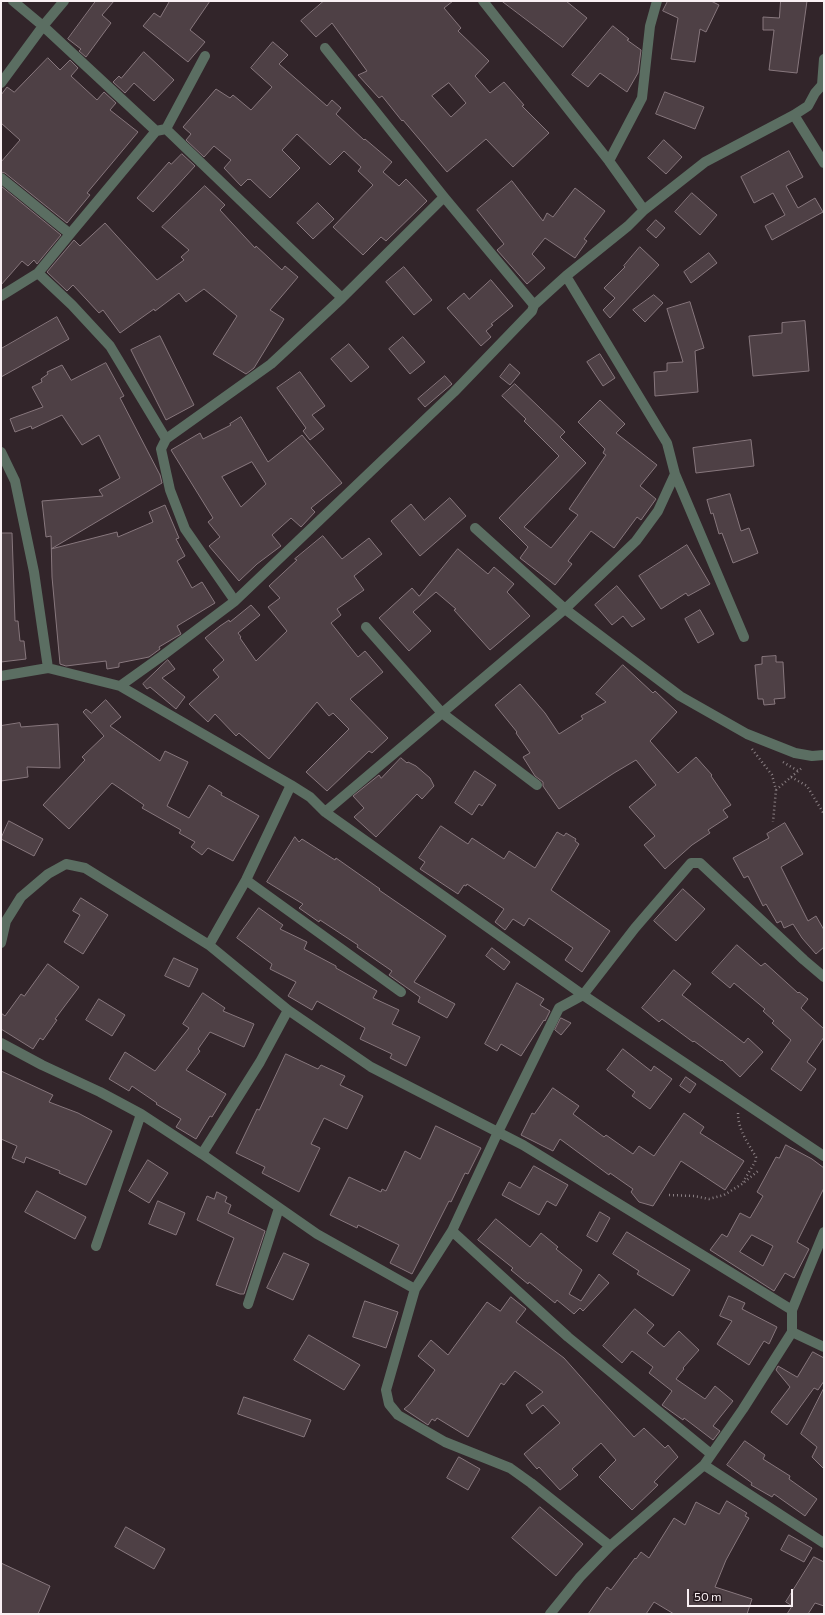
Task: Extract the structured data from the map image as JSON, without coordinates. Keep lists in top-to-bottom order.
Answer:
{
  "scale_bar": "50 m"
}
